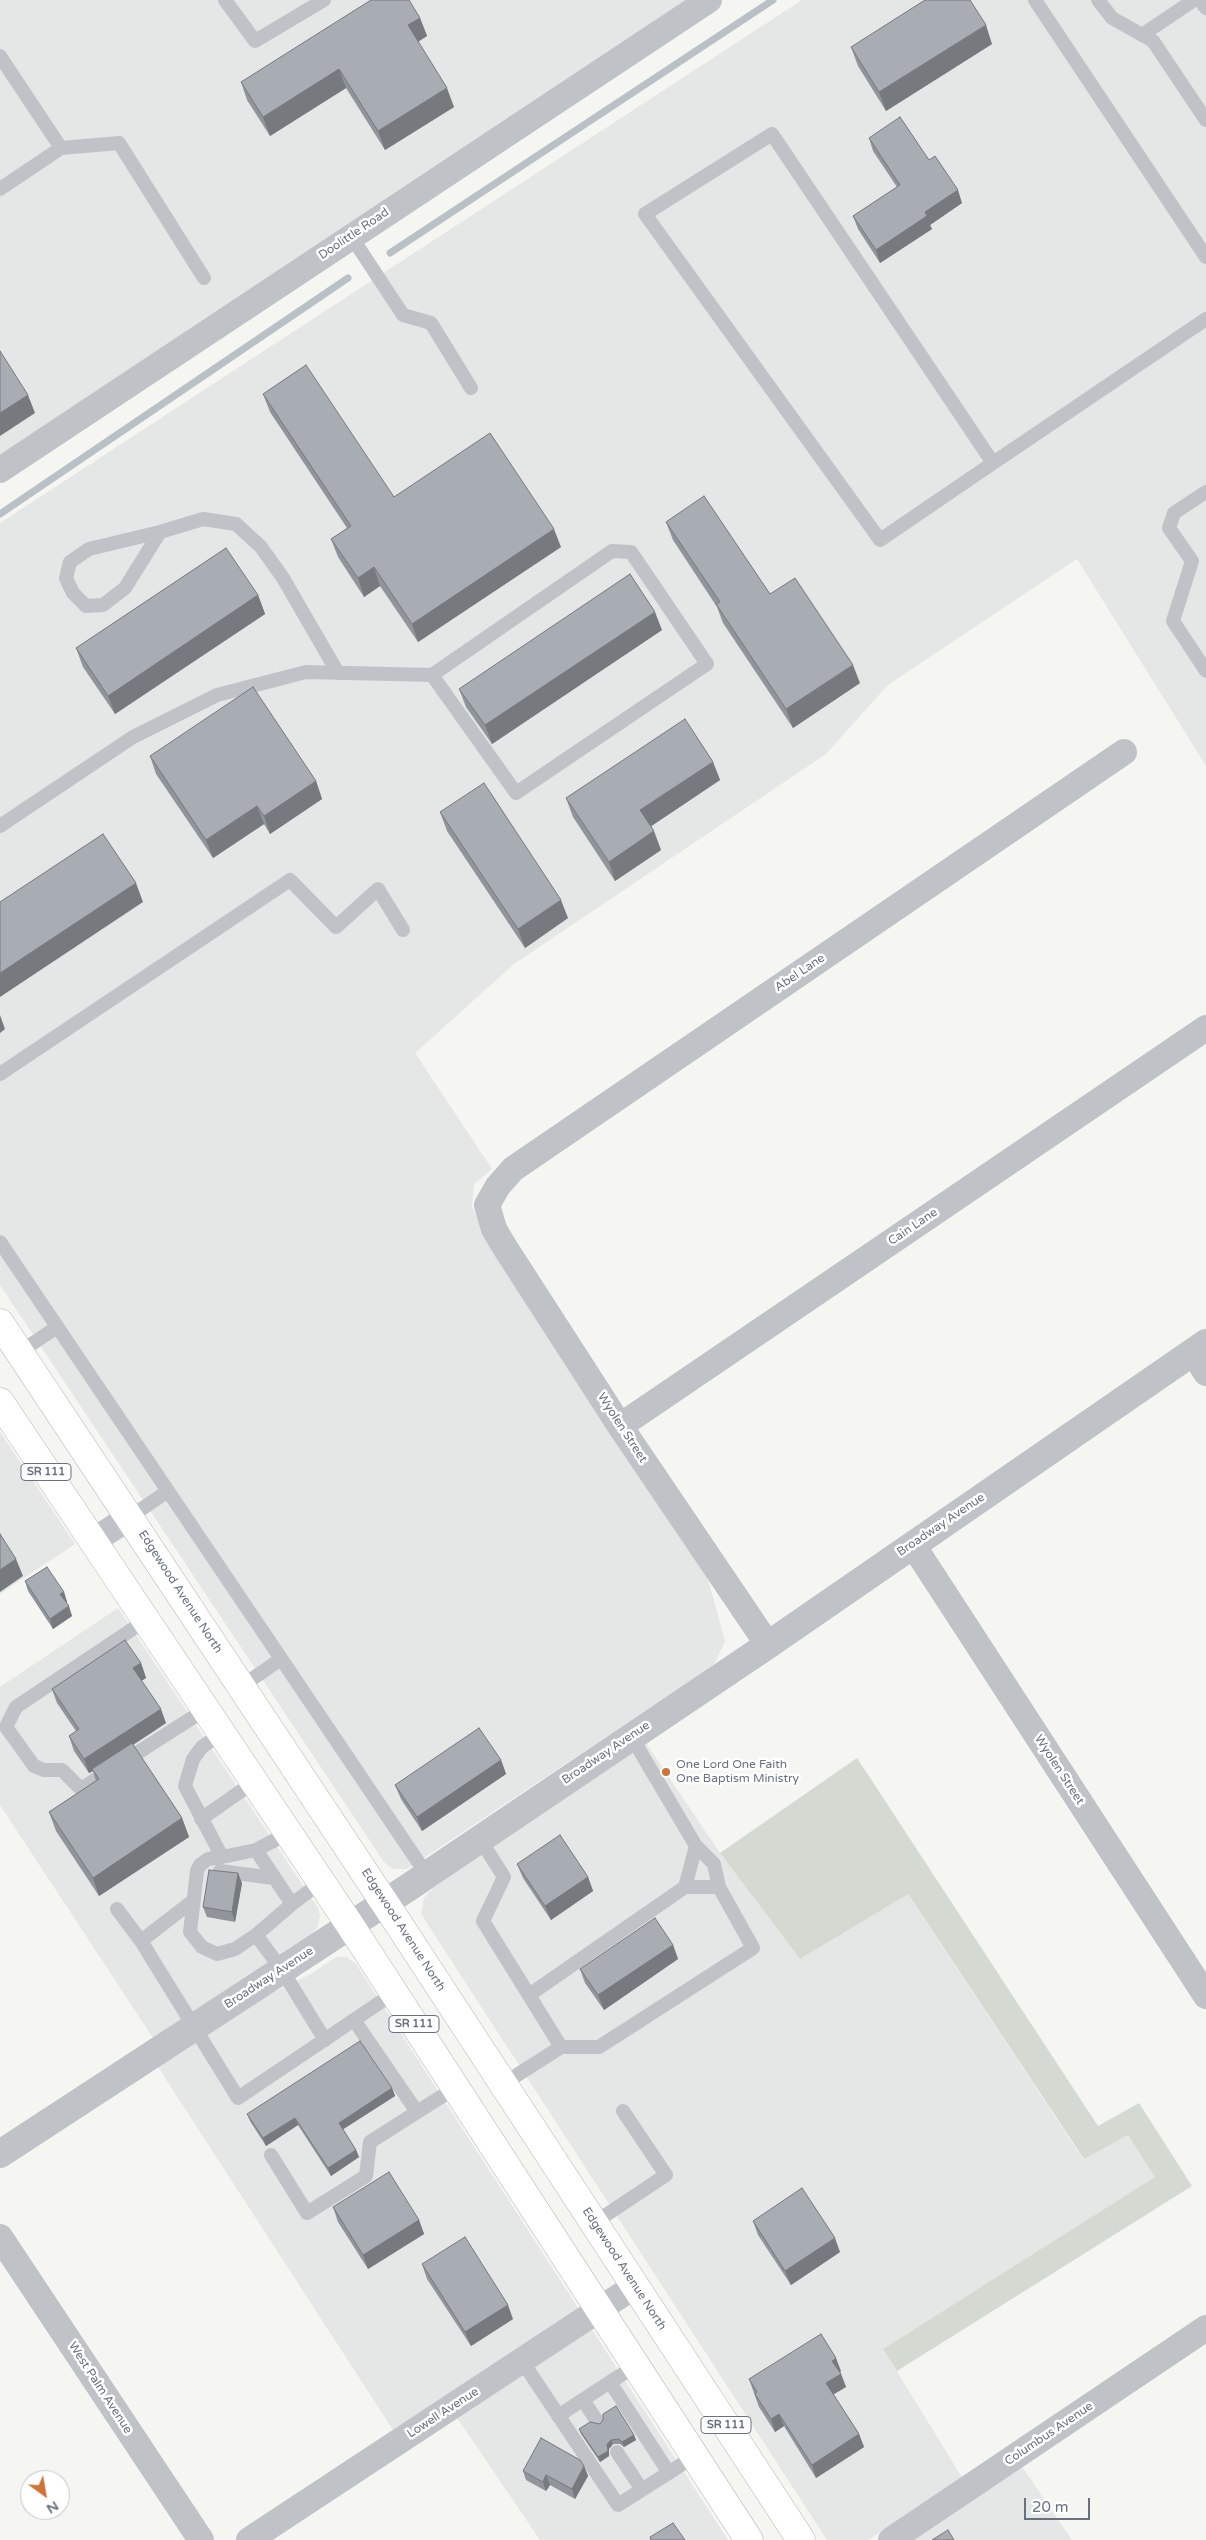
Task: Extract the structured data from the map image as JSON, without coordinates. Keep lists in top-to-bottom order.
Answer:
{
  "streets": {
    "main road": ["SR 111", "Edgewood Avenue North"],
    "street": [
      "Doolittle Road",
      "Abel Lane",
      "Cain Lane",
      "Wyolen Street",
      "Broadway Avenue",
      "West Palm Avenue",
      "Lowell Avenue",
      "Columbus Avenue"
    ]
  },
  "crossings": [
    ["Abel Lane", "Wyolen Street"],
    ["Cain Lane", "Wyolen Street"],
    ["Wyolen Street", "Broadway Avenue"],
    ["SR 111", "Broadway Avenue"],
    ["SR 111", "Lowell Avenue"],
    ["Broadway Avenue", "Edgewood Avenue North"],
    ["Edgewood Avenue North", "Lowell Avenue"]
  ],
  "places": ["One Lord One Faith One Baptism Ministry"],
  "scale_bar": "20 m",
  "north": "bottom right"
}
